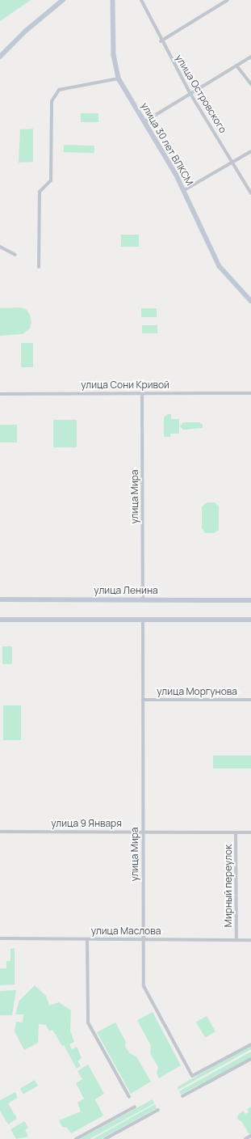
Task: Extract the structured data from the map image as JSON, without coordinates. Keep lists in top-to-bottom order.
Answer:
{
  "streets": {
    "street": [
      "улица Островского",
      "улица 30 лет ВЛКСМ",
      "улица Сони Кривой",
      "улица Мира",
      "улица Ленина",
      "улица Моргунова",
      "улица 9 Января",
      "Мирный переулок",
      "улица Маслова"
    ]
  },
  "crossings": [
    ["улица Сони Кривой", "улица Мира"],
    ["улица Мира", "улица Ленина"],
    ["улица Мира", "улица Моргунова"],
    ["улица Мира", "улица 9 Января"],
    ["улица Мира", "улица Маслова"],
    ["улица 9 Января", "Мирный переулок"],
    ["Мирный переулок", "улица Маслова"]
  ]
}
